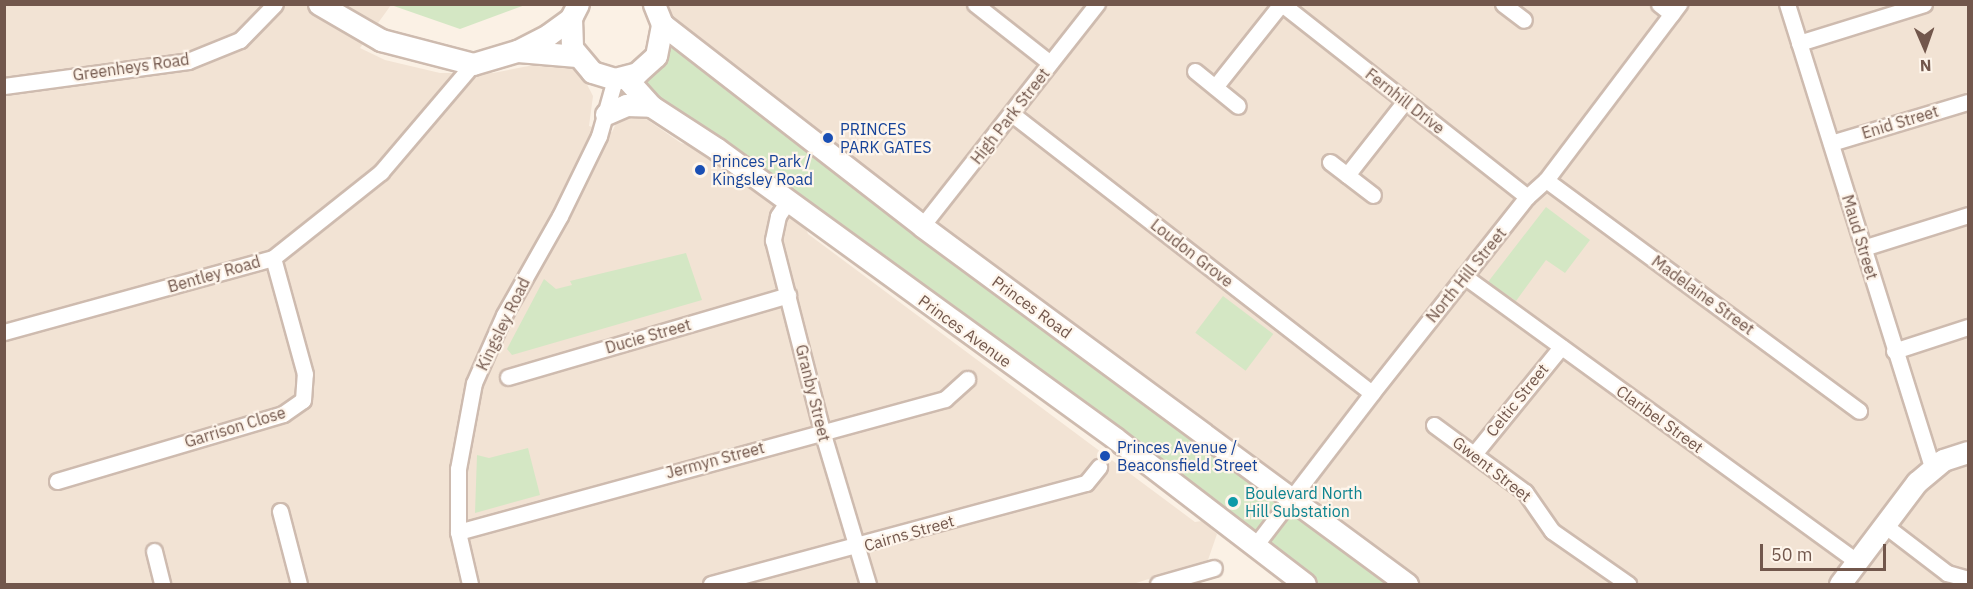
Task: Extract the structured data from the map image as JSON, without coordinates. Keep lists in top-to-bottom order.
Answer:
{
  "streets": {
    "main road": ["Princes Road", "Princes Avenue"],
    "street": [
      "Greenheys Road",
      "Fernhill Drive",
      "High Park Street",
      "Enid Street",
      "Maud Street",
      "Loudon Grove",
      "Bentley Road",
      "North Hill Street",
      "Madelaine Street",
      "Kingsley Road",
      "Ducie Street",
      "Granby Street",
      "Celtic Street",
      "Claribel Street",
      "Garrison Close",
      "Jermyn Street",
      "Gwent Street",
      "Cairns Street"
    ]
  },
  "crossings": [
    ["Fernhill Drive", "North Hill Street"],
    ["High Park Street", "Loudon Grove"],
    ["High Park Street", "Princes Road"],
    ["Enid Street", "Maud Street"],
    ["Loudon Grove", "North Hill Street"],
    ["Bentley Road", "Garrison Close"],
    ["North Hill Street", "Madelaine Street"],
    ["North Hill Street", "Princes Road"],
    ["North Hill Street", "Princes Avenue"],
    ["North Hill Street", "Claribel Street"],
    ["Kingsley Road", "Princes Avenue"],
    ["Kingsley Road", "Jermyn Street"],
    ["Princes Avenue", "Granby Street"],
    ["Ducie Street", "Granby Street"],
    ["Granby Street", "Jermyn Street"],
    ["Granby Street", "Cairns Street"],
    ["Celtic Street", "Claribel Street"],
    ["Celtic Street", "Gwent Street"]
  ],
  "places": [
    "PRINCES PARK GATES",
    "Princes Park / Kingsley Road",
    "Princes Avenue / Beaconsfield Street",
    "Boulevard North Hill Substation"
  ],
  "scale_bar": "50 m",
  "north": "bottom"
}
